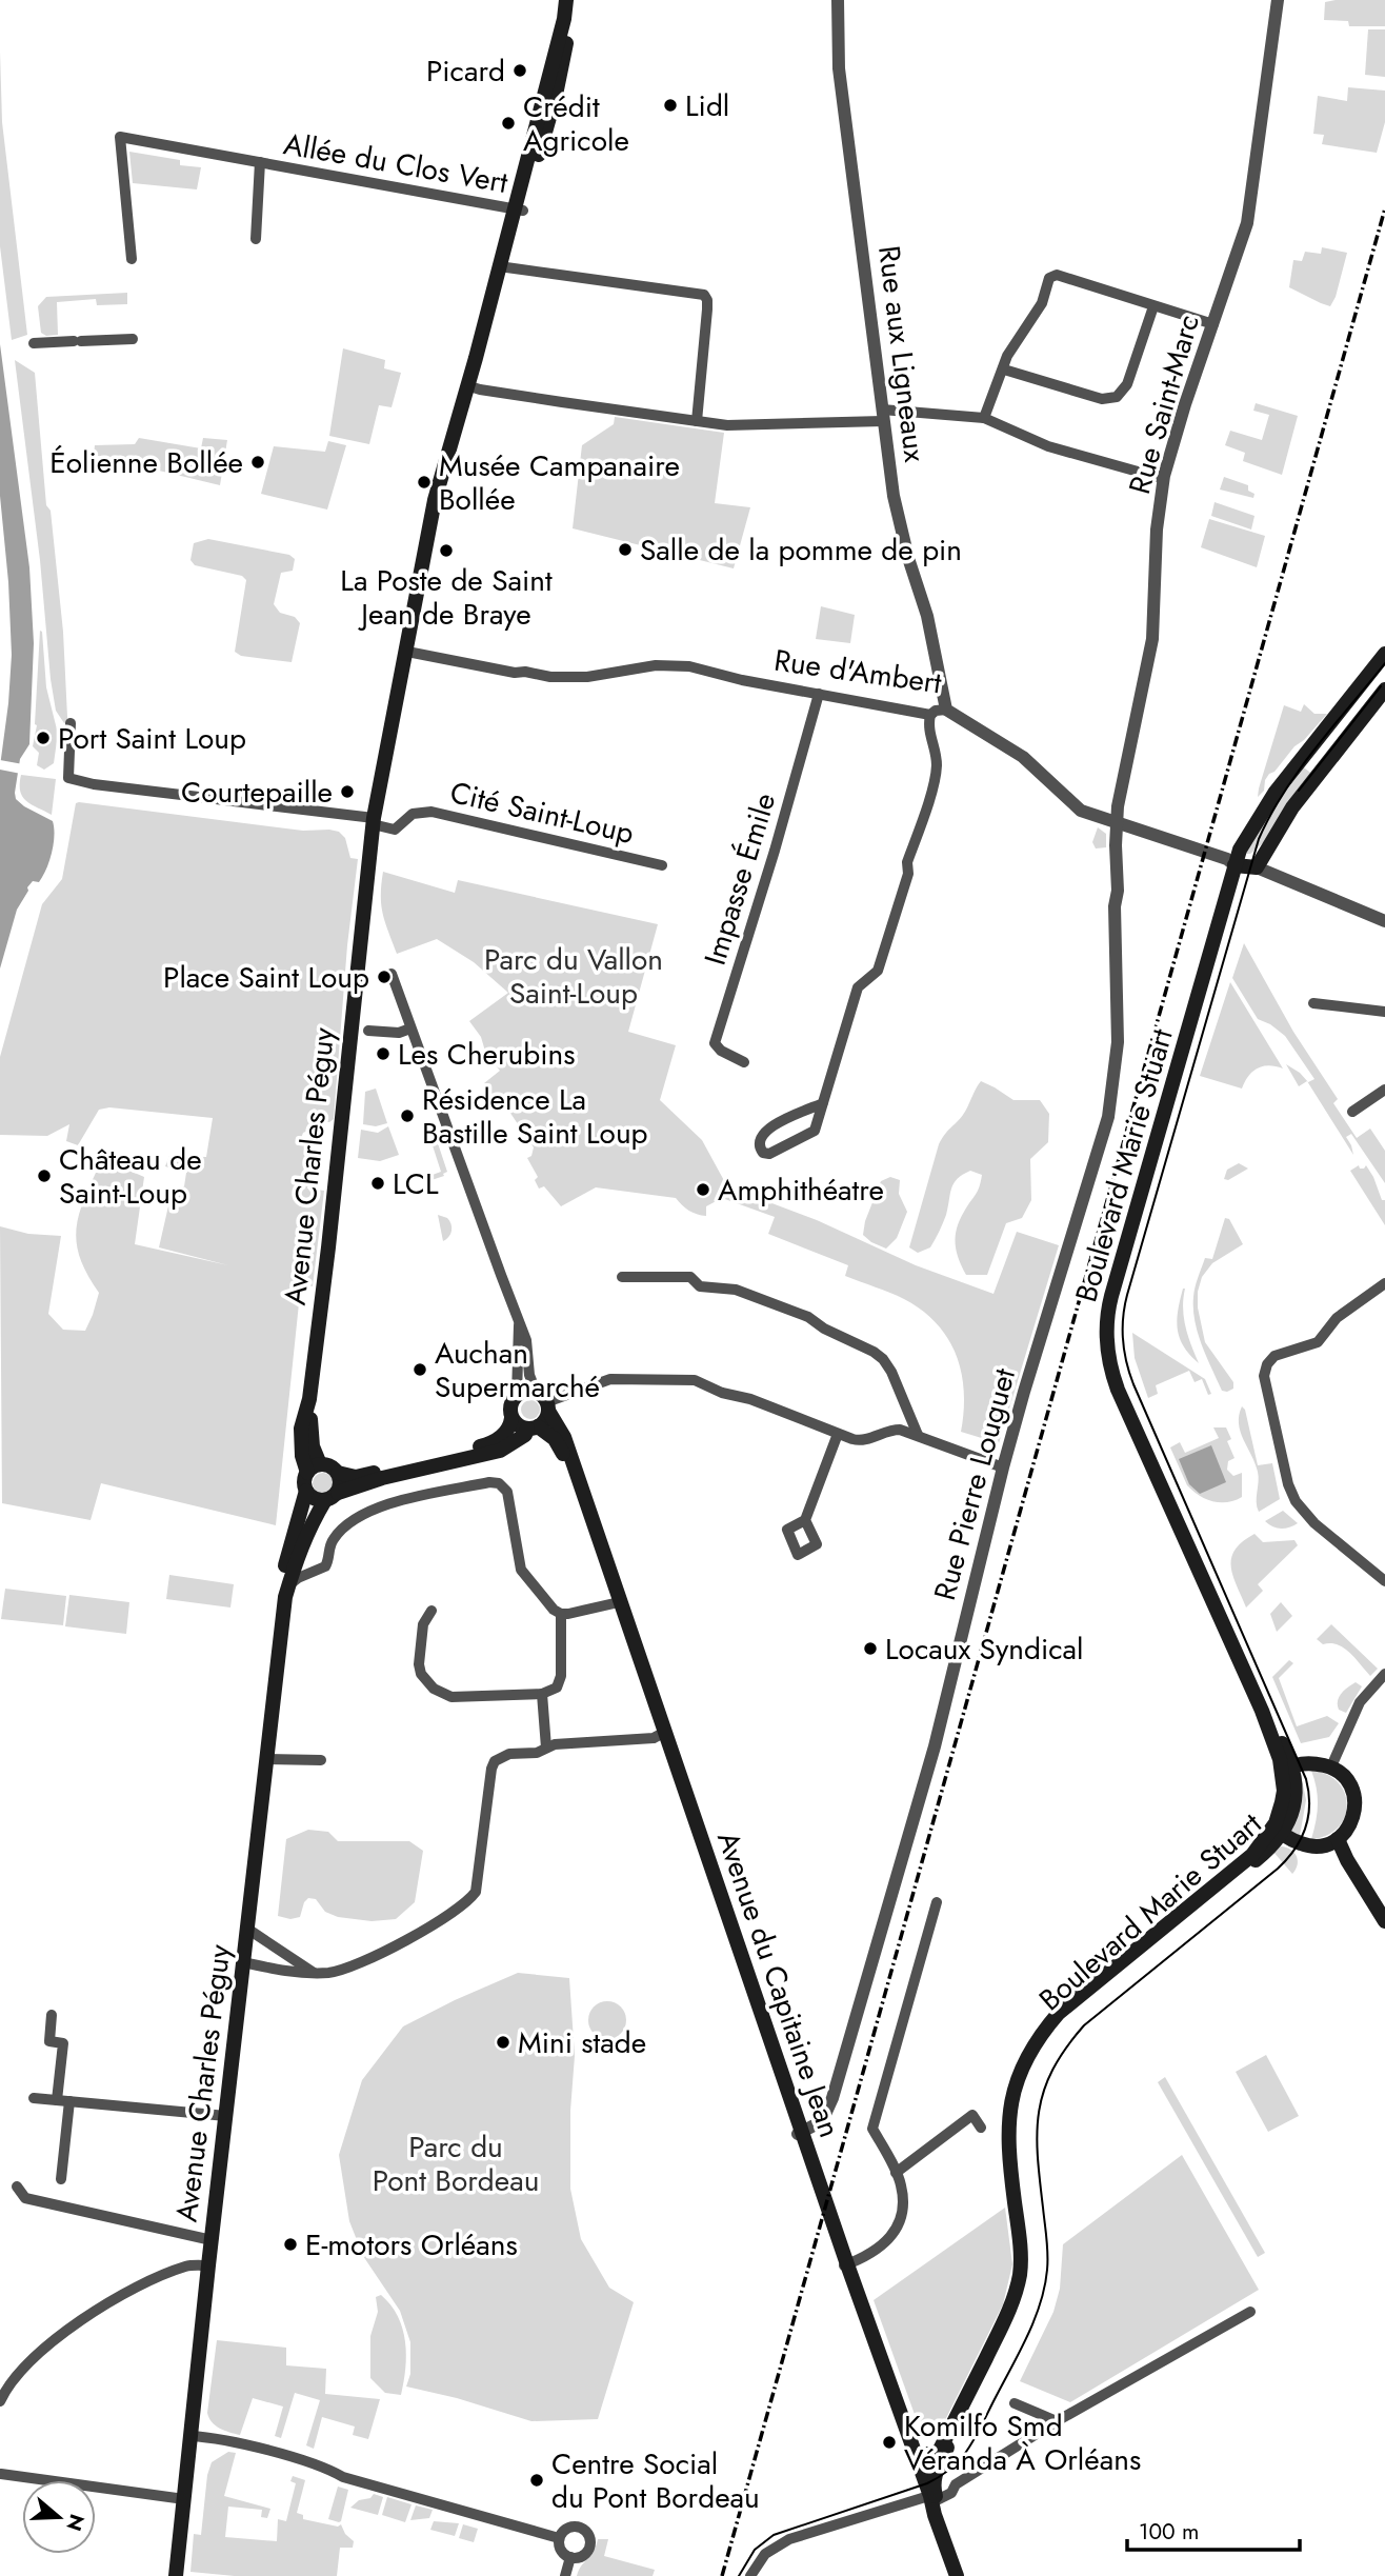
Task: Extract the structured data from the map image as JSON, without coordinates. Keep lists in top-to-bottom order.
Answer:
{
  "streets": {
    "main road": [
      "Rue d'Ambert",
      "Boulevard Marie Stuart",
      "Avenue Charles Péguy",
      "Avenue du Capitaine Jean"
    ],
    "street": [
      "Allée du Clos Vert",
      "Rue aux Ligneaux",
      "Rue Saint-Marc",
      "Cité Saint-Loup",
      "Impasse Émile",
      "Rue Pierre Louguet"
    ]
  },
  "crossings": [
    ["Allée du Clos Vert", "Avenue Charles Péguy"],
    ["Rue aux Ligneaux", "Rue d'Ambert"],
    ["Rue Saint-Marc", "Rue d'Ambert"],
    ["Rue Saint-Marc", "Rue Pierre Louguet"],
    ["Rue d'Ambert", "Impasse Émile"],
    ["Rue d'Ambert", "Boulevard Marie Stuart"],
    ["Rue d'Ambert", "Avenue Charles Péguy"],
    ["Rue d'Ambert", "Rue Pierre Louguet"],
    ["Cité Saint-Loup", "Avenue Charles Péguy"],
    ["Boulevard Marie Stuart", "Avenue du Capitaine Jean"],
    ["Rue Pierre Louguet", "Avenue du Capitaine Jean"]
  ],
  "parks": ["Parc du Vallon Saint-Loup", "Parc du Pont Bordeau"],
  "places": [
    "Picard",
    "Lidl",
    "Crédit Agricole",
    "Éolienne Bollée",
    "Musée Campanaire Bollée",
    "Salle de la pomme de pin",
    "La Poste de Saint Jean de Braye",
    "Port Saint Loup",
    "Courtepaille",
    "Place Saint Loup",
    "Les Cherubins",
    "Résidence La Bastille Saint Loup",
    "Château de Saint-Loup",
    "LCL",
    "Amphithéatre",
    "Auchan Supermarché",
    "Locaux Syndical",
    "Mini stade",
    "E-motors Orléans",
    "Komilfo Smd Véranda À Orléans",
    "Centre Social du Pont Bordeau"
  ],
  "scale_bar": "100 m",
  "north": "right"
}
